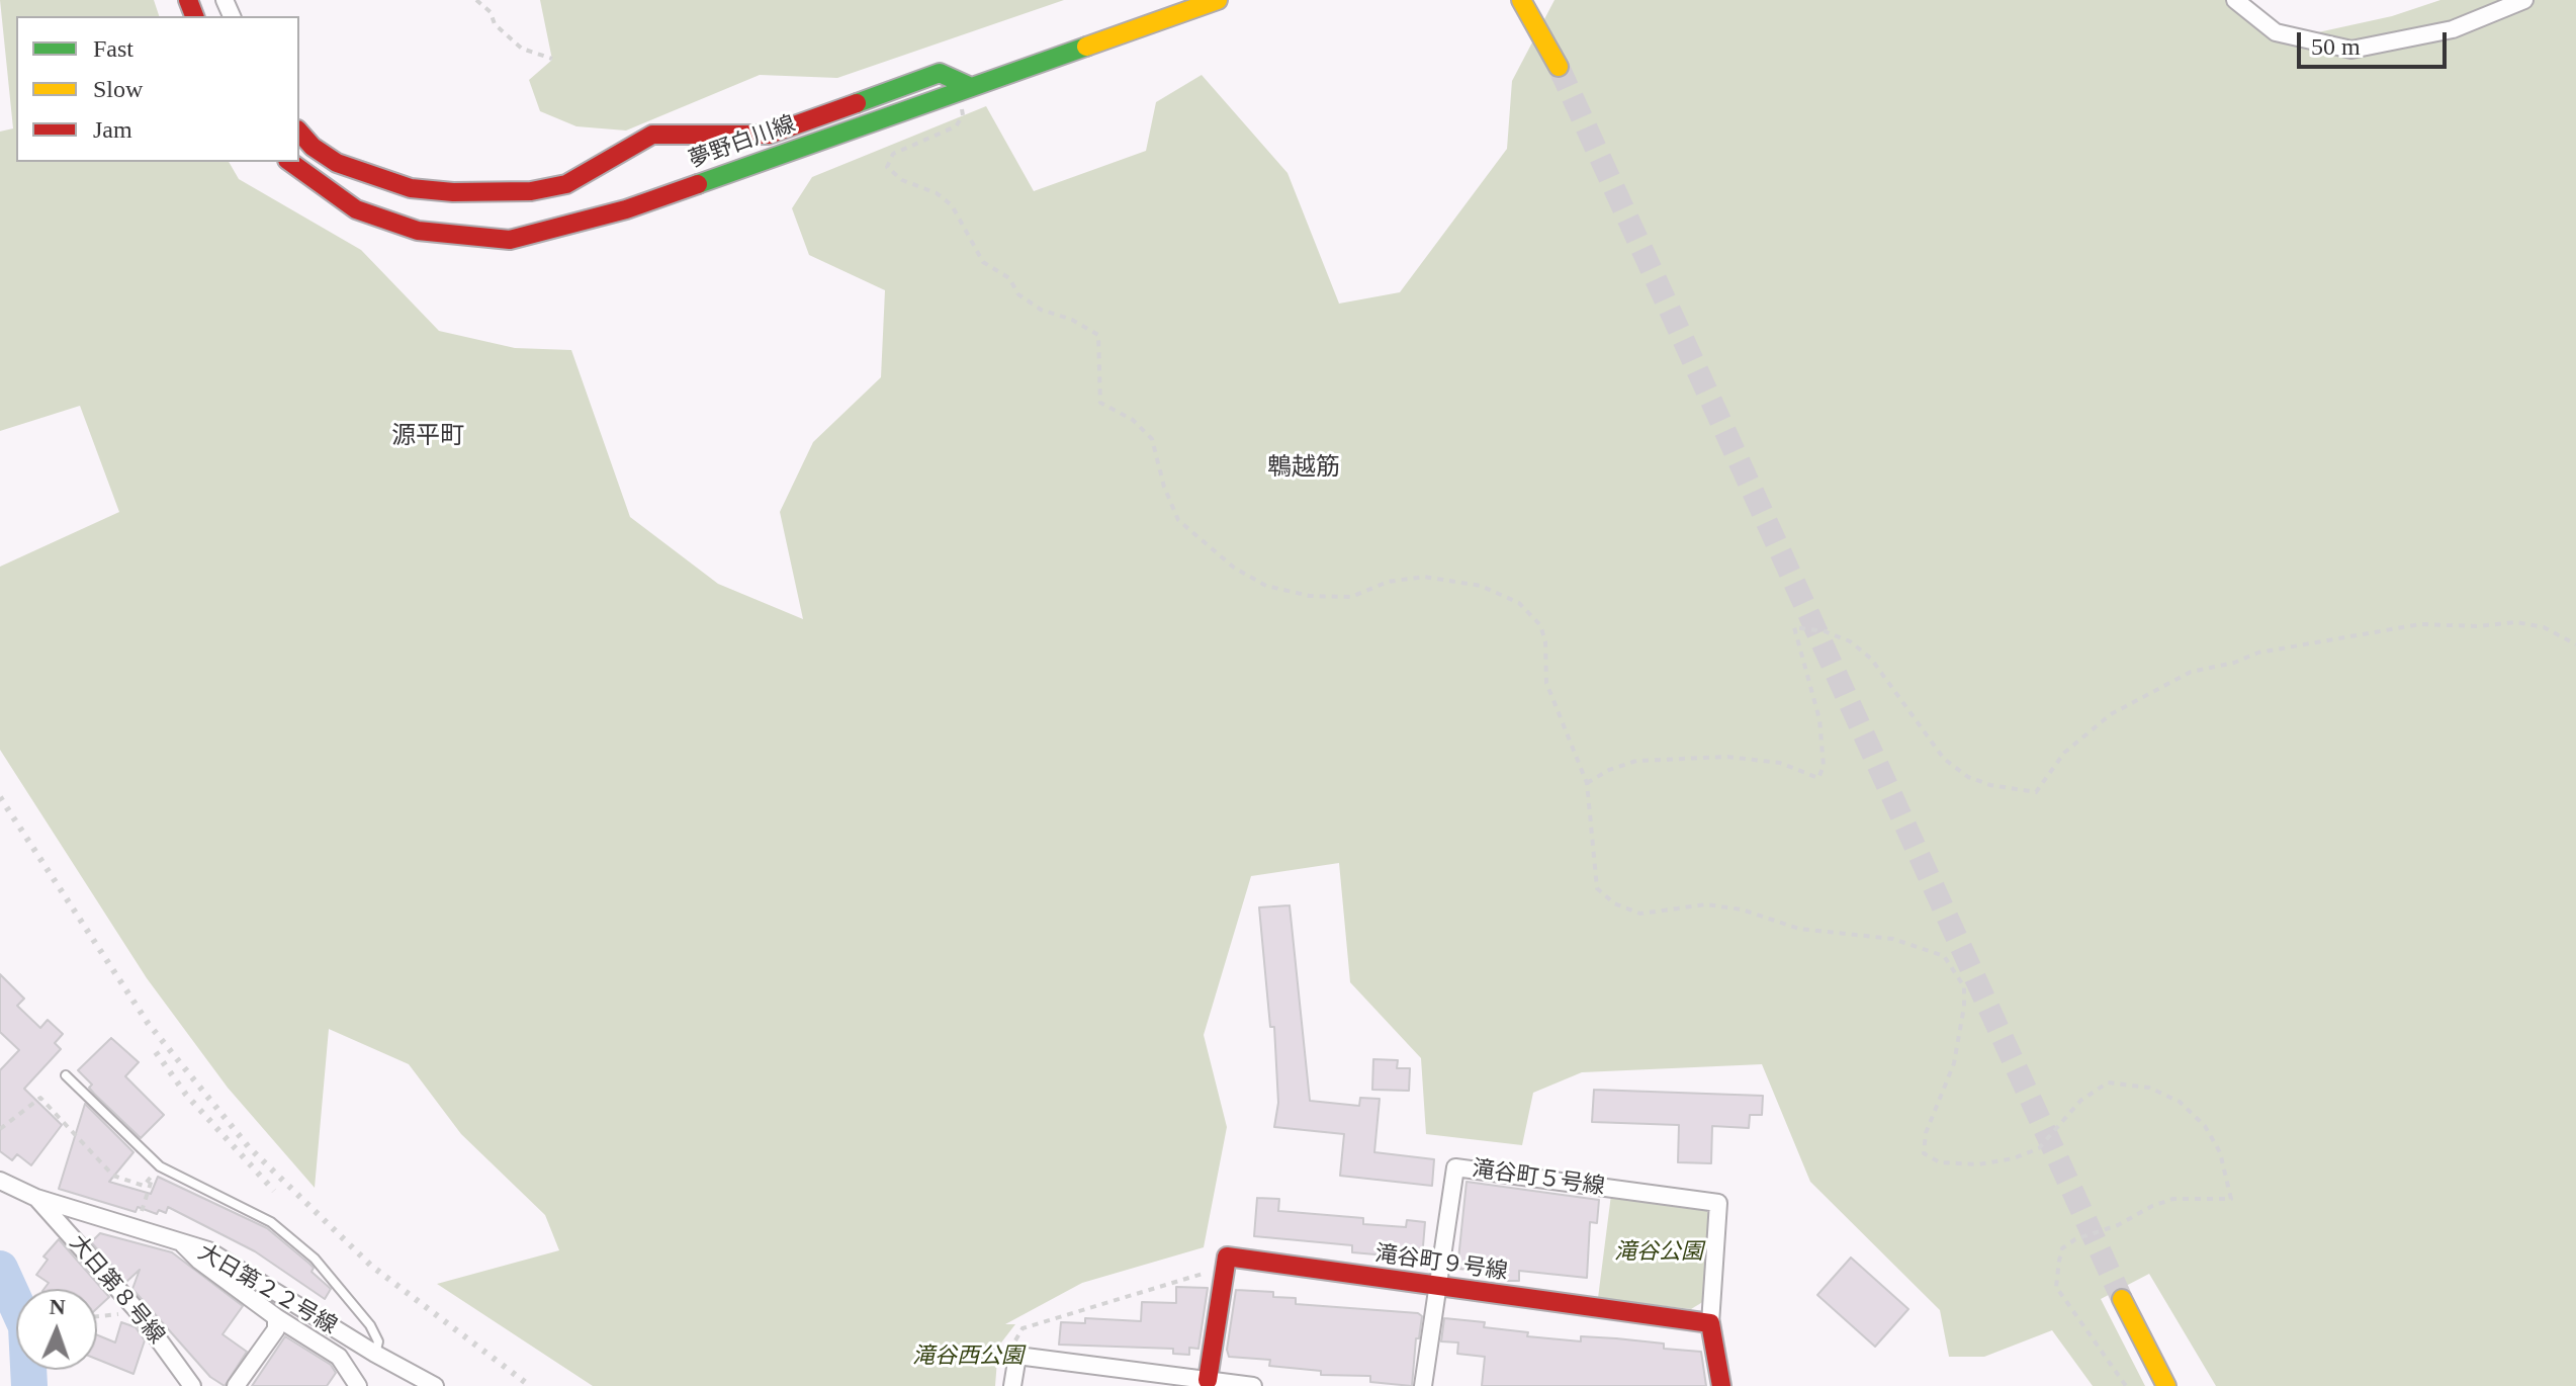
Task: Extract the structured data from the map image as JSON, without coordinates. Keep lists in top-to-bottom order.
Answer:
{
  "streets": {
    "street": [
      "夢野白川線",
      "滝谷町５号線",
      "滝谷町９号線",
      "大日第８号線",
      "大日第２２号線"
    ]
  },
  "crossings": [
    ["滝谷町５号線", "滝谷町９号線"],
    ["大日第８号線", "大日第２２号線"]
  ],
  "districts": ["源平町", "鵯越筋"],
  "parks": ["滝谷公園", "滝谷西公園"],
  "legend": ["Fast", "Slow", "Jam"],
  "scale_bar": "50 m",
  "north": "top"
}
